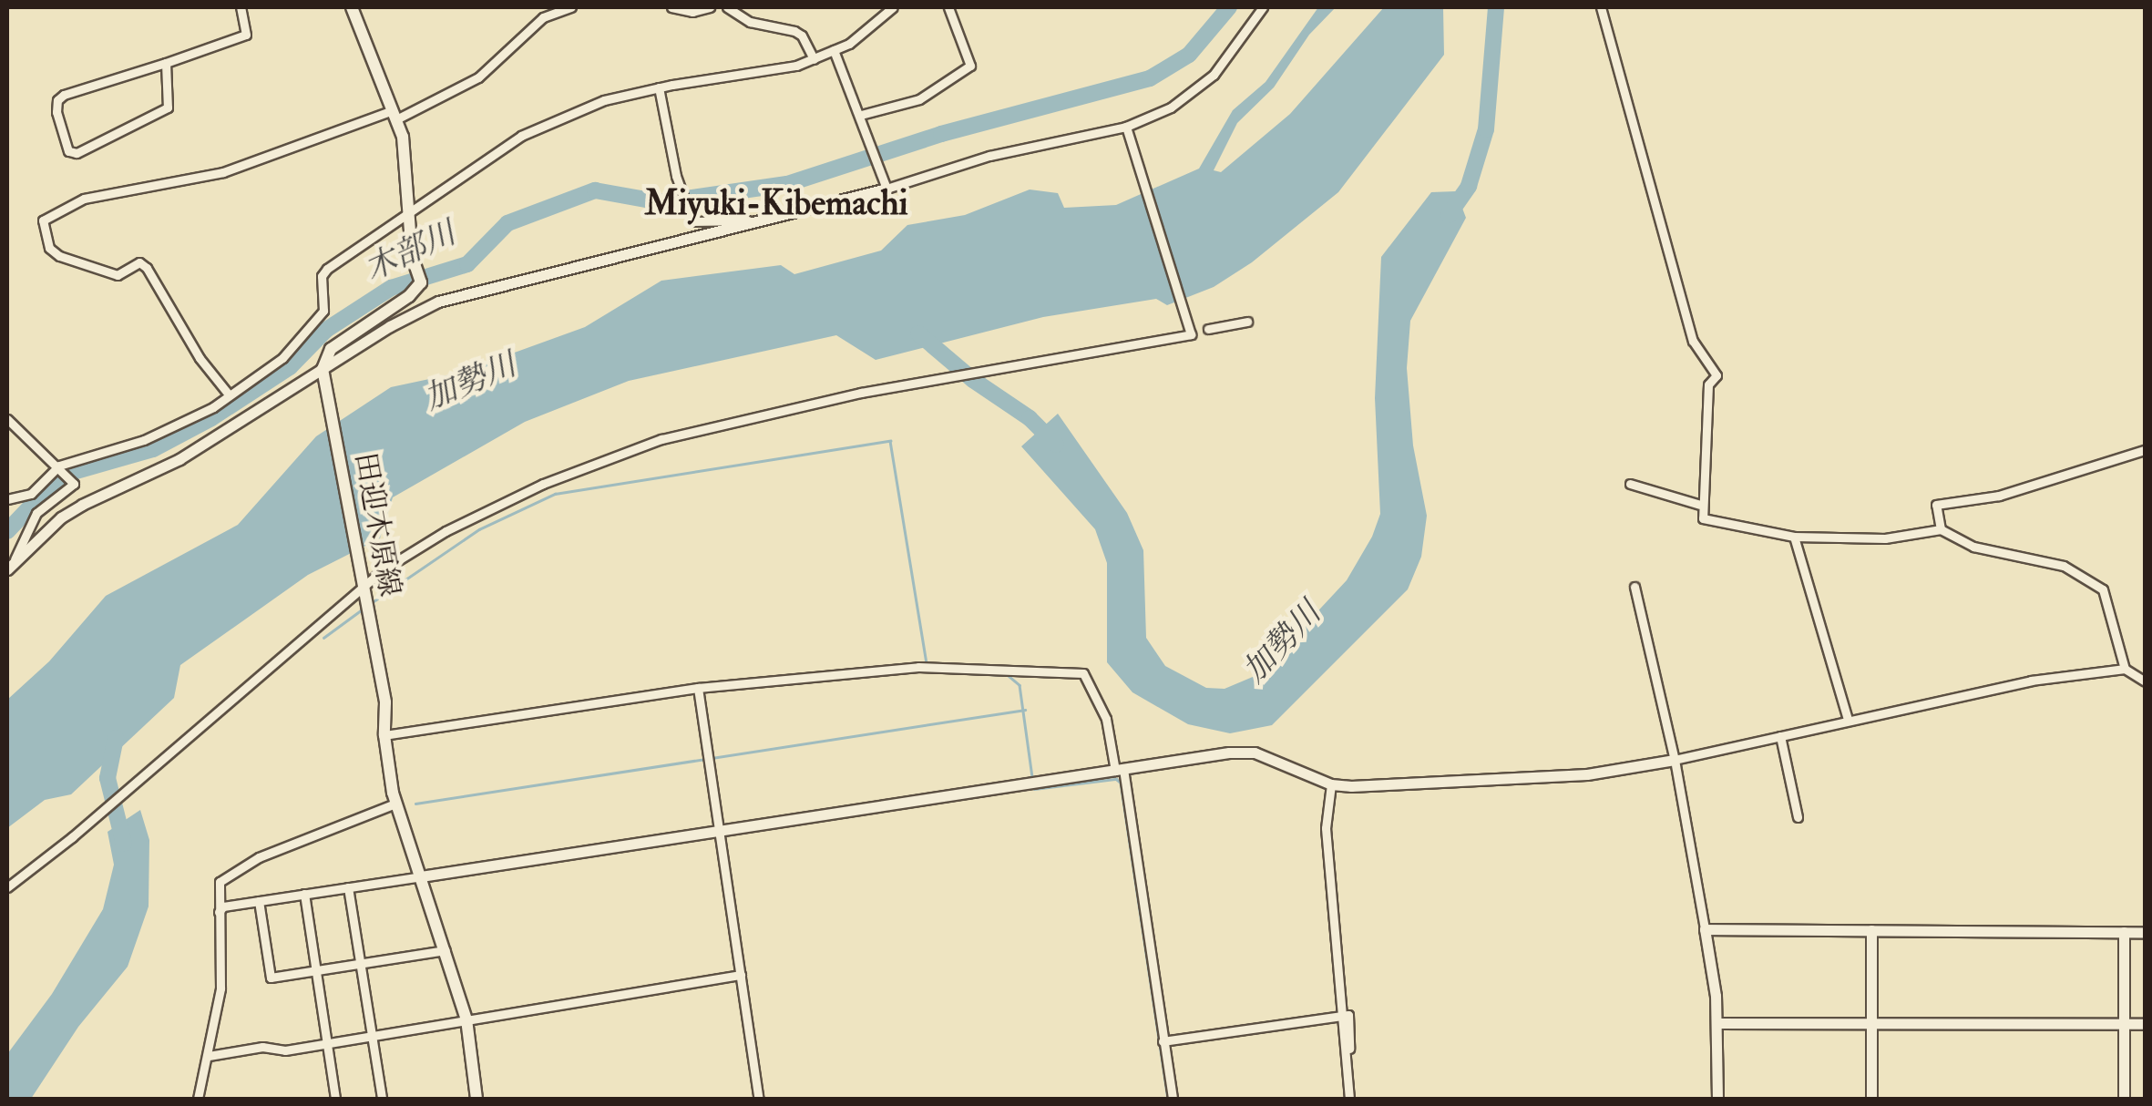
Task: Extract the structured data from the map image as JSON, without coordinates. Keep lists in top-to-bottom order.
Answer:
{
  "streets": {
    "main road": ["田迎木原線"]
  },
  "districts": ["Miyuki-Kibemachi"],
  "water": ["木部川", "加勢川"]
}
